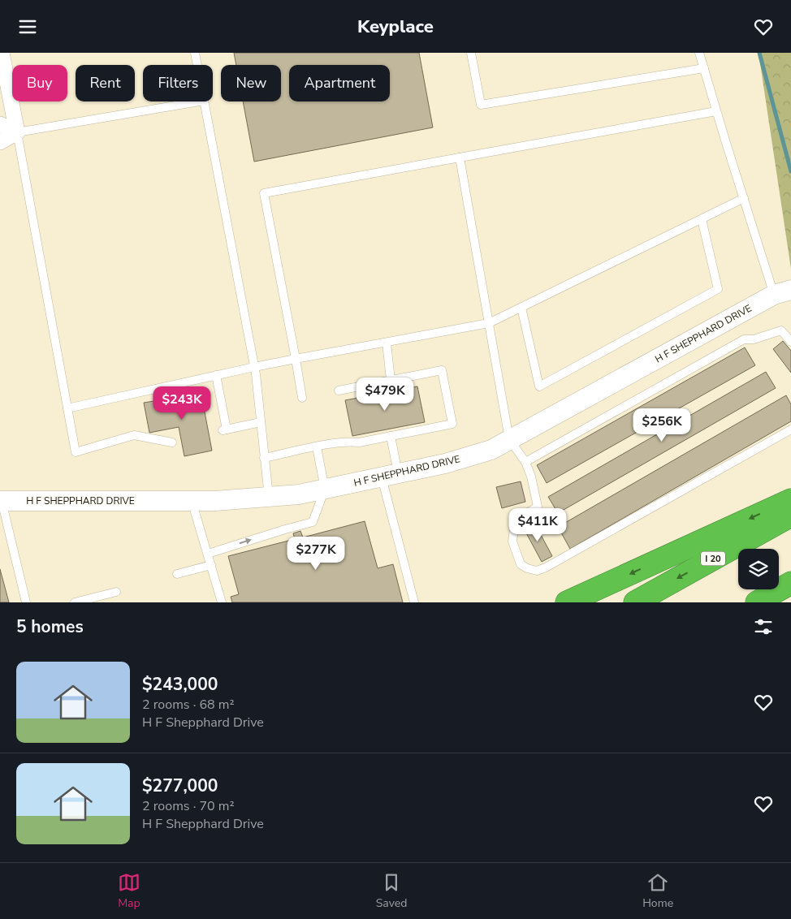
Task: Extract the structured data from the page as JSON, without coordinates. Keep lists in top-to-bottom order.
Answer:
{
  "streets": {
    "highway": ["I 20"],
    "street": ["H F SHEPPHARD DRIVE"]
  },
  "page": {
    "header": "Keyplace",
    "chip": [
      "Buy",
      "Rent",
      "Filters",
      "New",
      "Apartment"
    ],
    "price": [
      "$479K",
      "$243K",
      "$256K",
      "$411K",
      "$277K"
    ],
    "heading": "5 homes",
    "list": [
      {
        "name": "$243,000",
        "note": "2 rooms · 68 m² · H F Shepphard Drive"
      },
      {
        "name": "$277,000",
        "note": "2 rooms · 70 m² · H F Shepphard Drive"
      }
    ],
    "tabs": ["Map", "Saved", "Home"]
  }
}
